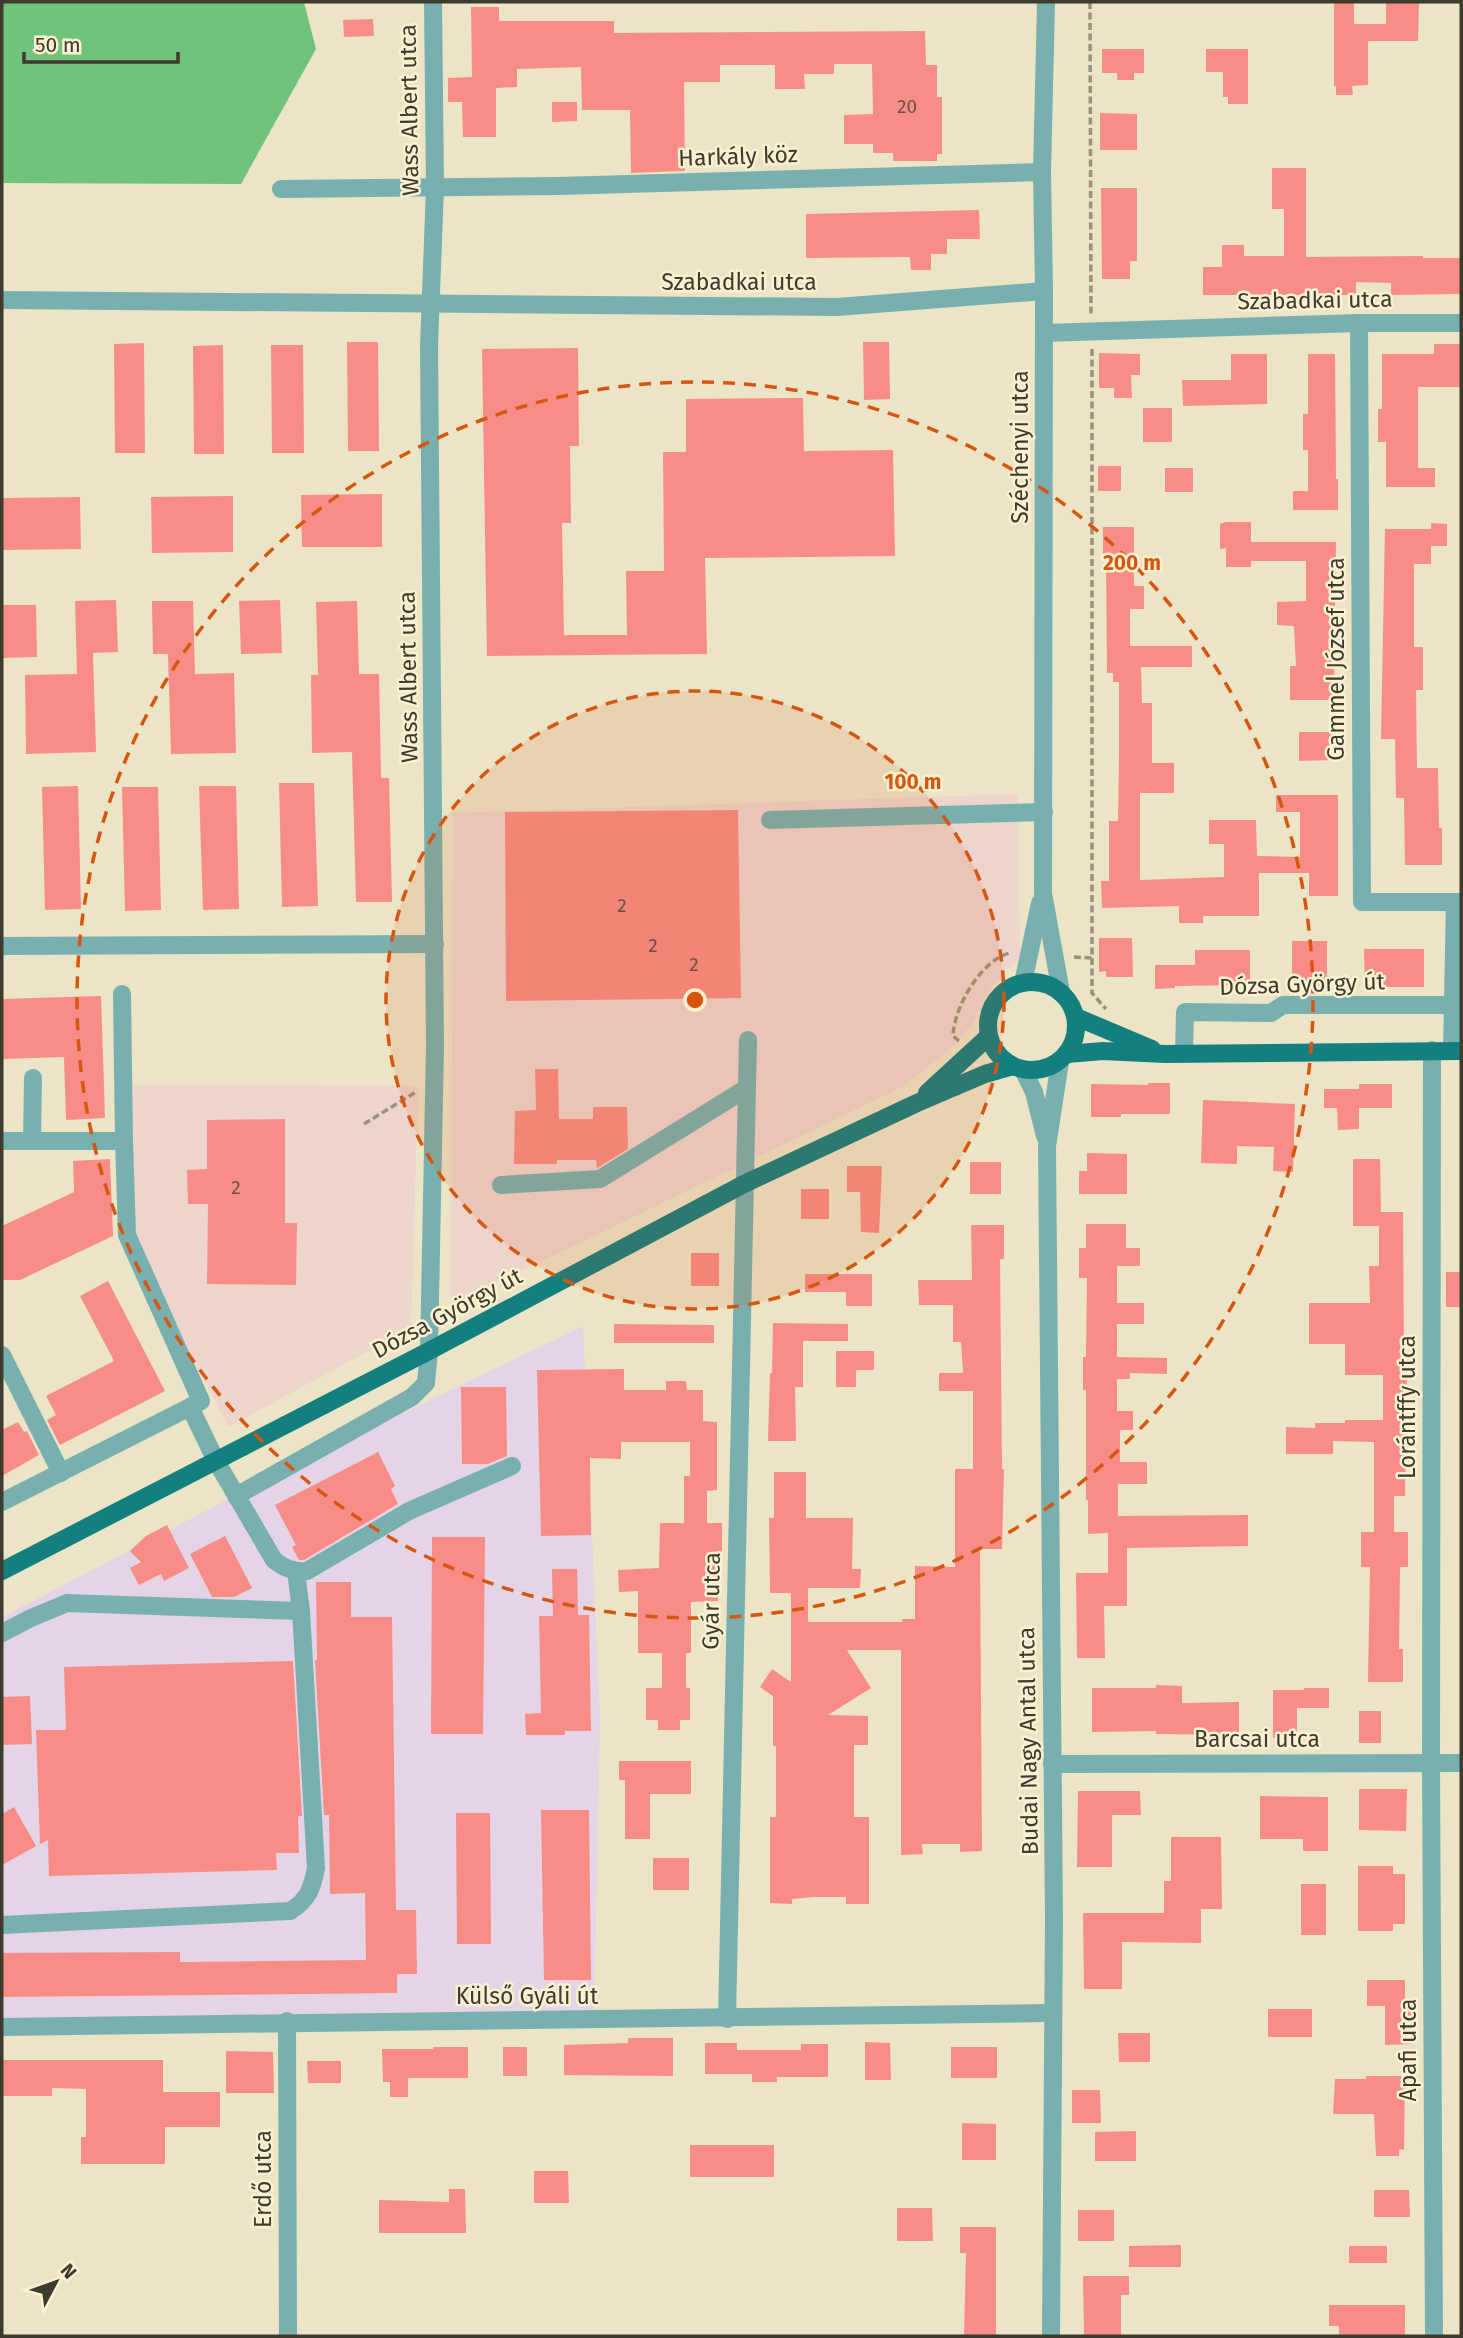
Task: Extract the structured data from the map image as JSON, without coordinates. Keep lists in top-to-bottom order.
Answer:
{
  "streets": {
    "main road": ["Dózsa György út"],
    "street": [
      "Wass Albert utca",
      "Harkály köz",
      "Szabadkai utca",
      "Széchenyi utca",
      "Gammel József utca",
      "Lorántffy utca",
      "Gyár utca",
      "Barcsai utca",
      "Budai Nagy Antal utca",
      "Külső Gyáli út",
      "Apafi utca",
      "Erdő utca"
    ]
  },
  "crossings": [
    ["Wass Albert utca", "Harkály köz"],
    ["Wass Albert utca", "Szabadkai utca"],
    ["Wass Albert utca", "Dózsa György út"],
    ["Harkály köz", "Széchenyi utca"],
    ["Szabadkai utca", "Széchenyi utca"],
    ["Szabadkai utca", "Gammel József utca"],
    ["Széchenyi utca", "Dózsa György út"],
    ["Széchenyi utca", "Budai Nagy Antal utca"],
    ["Dózsa György út", "Gyár utca"],
    ["Dózsa György út", "Budai Nagy Antal utca"],
    ["Lorántffy utca", "Barcsai utca"],
    ["Lorántffy utca", "Apafi utca"],
    ["Gyár utca", "Külső Gyáli út"],
    ["Barcsai utca", "Budai Nagy Antal utca"],
    ["Barcsai utca", "Apafi utca"],
    ["Budai Nagy Antal utca", "Külső Gyáli út"],
    ["Külső Gyáli út", "Erdő utca"]
  ],
  "house_numbers": [
    "20",
    "2",
    "2",
    "2",
    "2"
  ],
  "scale_bar": "50 m",
  "north": "top right",
  "rings": ["200 m", "100 m"]
}
